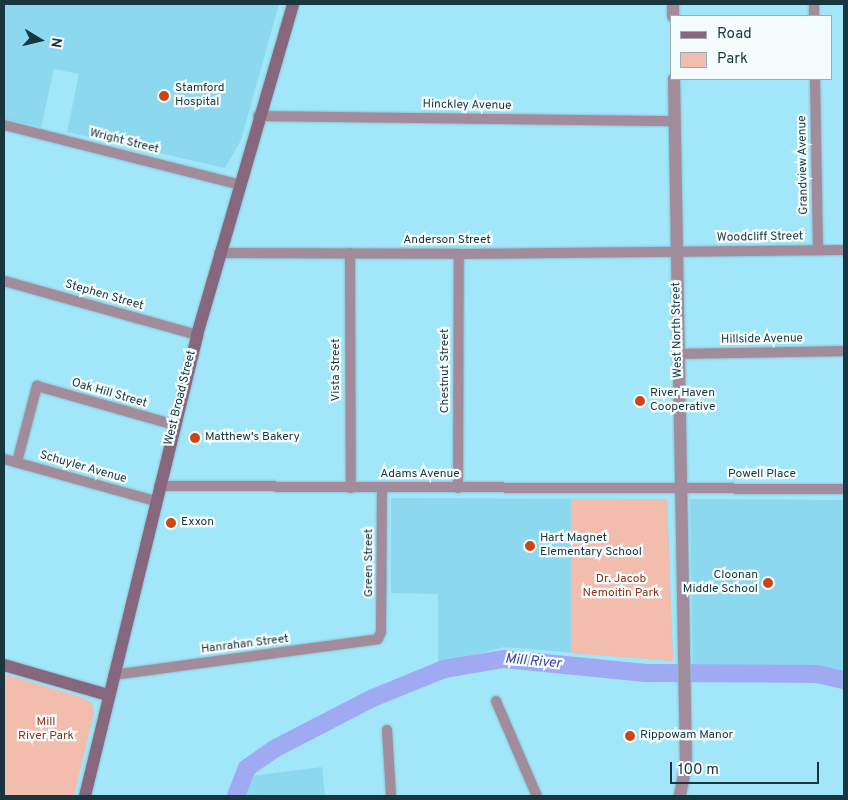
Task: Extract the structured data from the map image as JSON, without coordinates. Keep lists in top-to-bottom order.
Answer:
{
  "streets": {
    "main road": ["West Broad Street"],
    "street": [
      "Hinckley Avenue",
      "Wright Street",
      "Grandview Avenue",
      "Woodcliff Street",
      "Anderson Street",
      "Stephen Street",
      "West North Street",
      "Hillside Avenue",
      "Vista Street",
      "Chestnut Street",
      "Oak Hill Street",
      "Schuyler Avenue",
      "Adams Avenue",
      "Powell Place",
      "Green Street",
      "Hanrahan Street"
    ]
  },
  "crossings": [
    ["Hinckley Avenue", "West North Street"],
    ["Hinckley Avenue", "West Broad Street"],
    ["Wright Street", "West Broad Street"],
    ["Grandview Avenue", "Woodcliff Street"],
    ["Woodcliff Street", "Anderson Street"],
    ["Woodcliff Street", "West North Street"],
    ["Anderson Street", "West North Street"],
    ["Anderson Street", "Vista Street"],
    ["Anderson Street", "Chestnut Street"],
    ["Anderson Street", "West Broad Street"],
    ["Stephen Street", "West Broad Street"],
    ["West North Street", "Hillside Avenue"],
    ["West North Street", "Adams Avenue"],
    ["West North Street", "Powell Place"],
    ["Vista Street", "Adams Avenue"],
    ["Chestnut Street", "Adams Avenue"],
    ["Oak Hill Street", "West Broad Street"],
    ["Oak Hill Street", "Schuyler Avenue"],
    ["West Broad Street", "Schuyler Avenue"],
    ["West Broad Street", "Adams Avenue"],
    ["West Broad Street", "Hanrahan Street"],
    ["Adams Avenue", "Powell Place"],
    ["Adams Avenue", "Green Street"],
    ["Green Street", "Hanrahan Street"]
  ],
  "water": ["Mill River"],
  "parks": ["Dr. Jacob Nemoitin Park", "Mill River Park"],
  "places": [
    "Stamford Hospital",
    "River Haven Cooperative",
    "Matthew's Bakery",
    "Exxon",
    "Hart Magnet Elementary School",
    "Cloonan Middle School",
    "Rippowam Manor"
  ],
  "legend": ["Road", "Park"],
  "scale_bar": "100 m",
  "north": "right"
}
